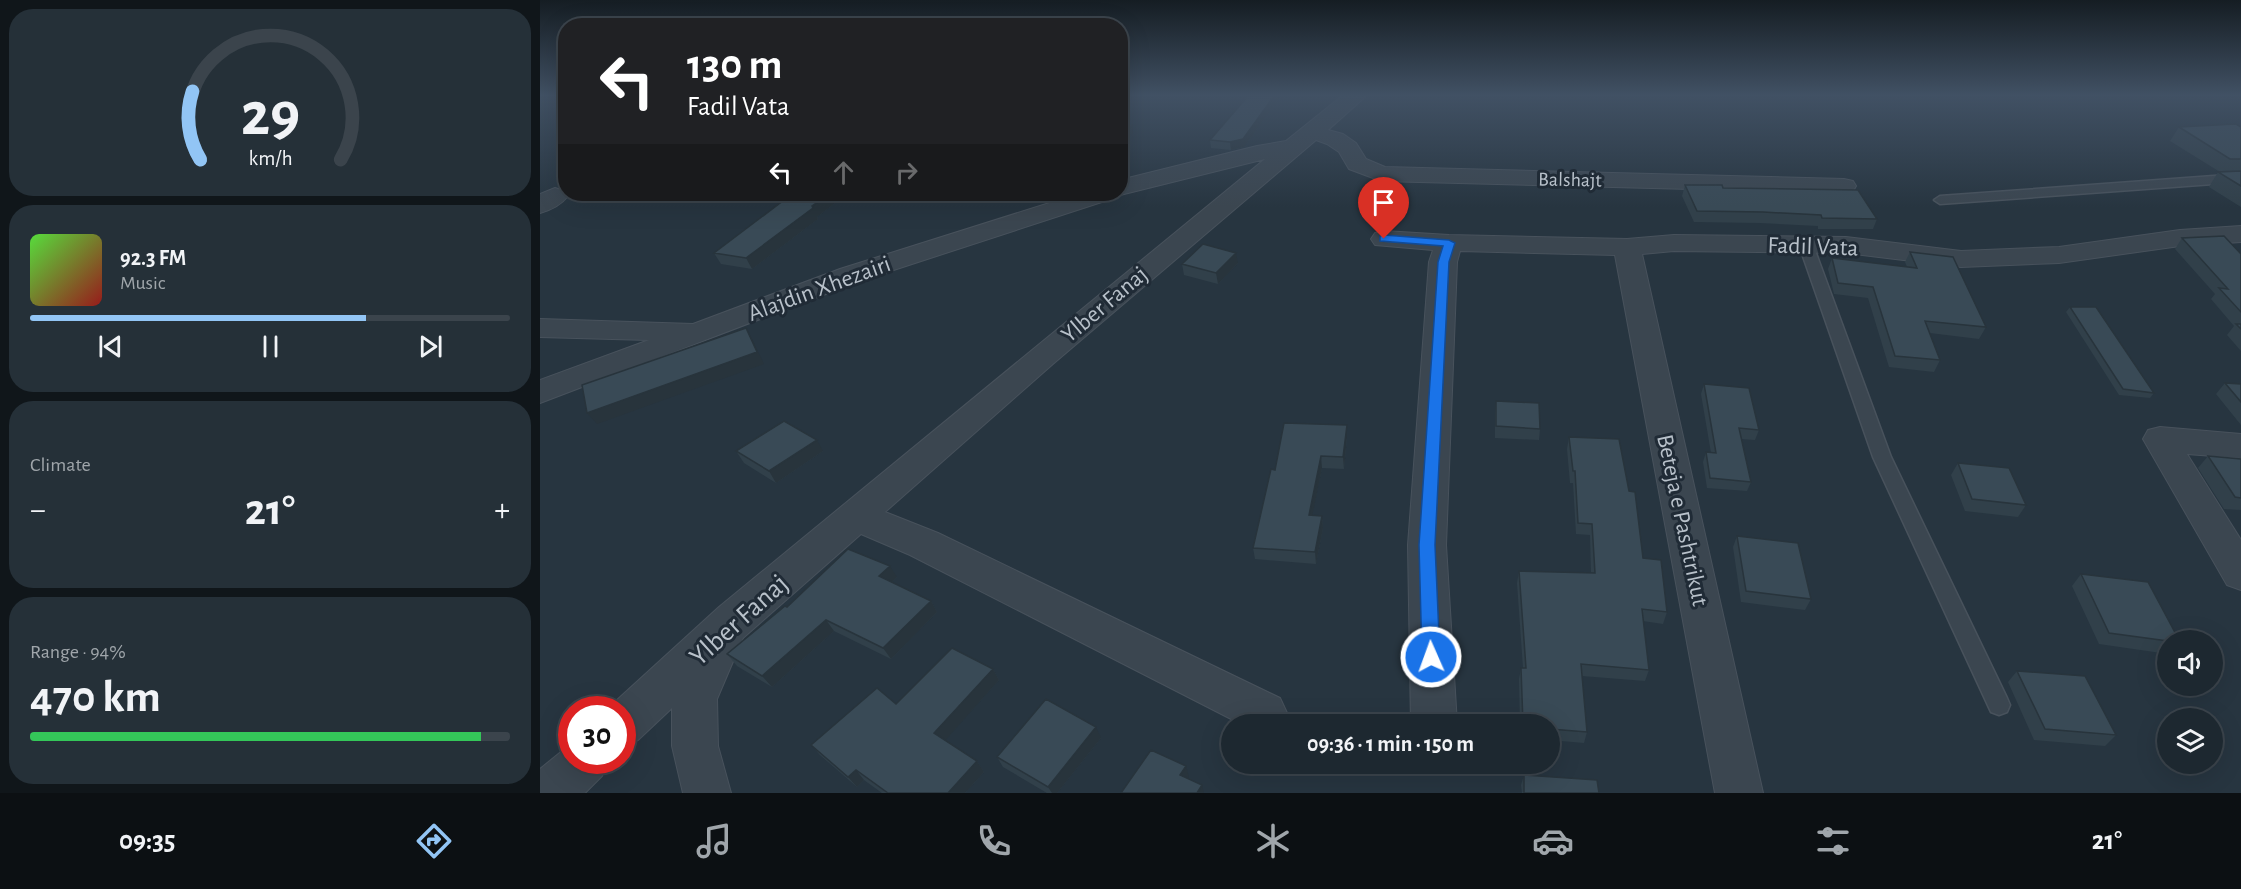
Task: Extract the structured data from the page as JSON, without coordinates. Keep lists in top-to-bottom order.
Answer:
{
  "streets": {
    "street": [
      "Balshajt",
      "Fadil Vata",
      "Alajdin Xhezairi",
      "Ylber Fanaj",
      "Beteja e Pashtrikut"
    ]
  },
  "crossings": [
    ["Balshajt", "Ylber Fanaj"],
    ["Fadil Vata", "Beteja e Pashtrikut"]
  ],
  "page": {
    "turn": ["130 m", "Fadil Vata"],
    "song": ["92.3 FM", "Music"],
    "tile": [
      "Climate",
      ["Range · 94%", "470 km"]
    ],
    "heat": ["−", "21°", "+"],
    "limit": "30",
    "trip": "09:36 · 1 min · 150 m",
    "tabs": ["09:35", "21°"],
    "gauge": ["29", "km/h"]
  }
}
